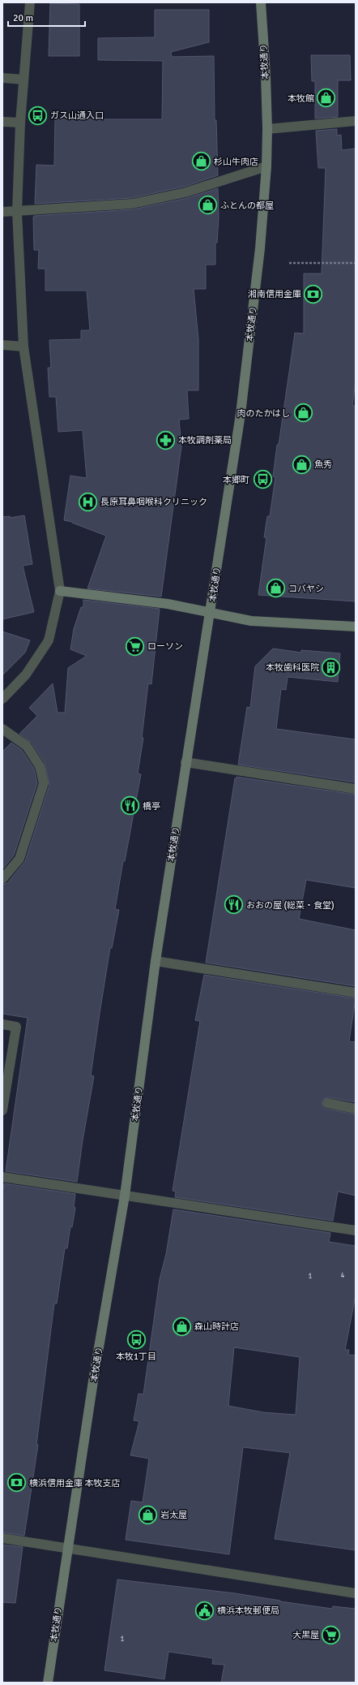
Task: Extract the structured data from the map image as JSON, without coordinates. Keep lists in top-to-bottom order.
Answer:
{
  "streets": {
    "street": ["本牧通り"]
  },
  "places": {
    "shop": [
      "本牧館",
      "杉山牛肉店",
      "ふとんの都屋",
      "肉のたかはし",
      "魚秀",
      "コバヤシ",
      "森山時計店",
      "岩太屋"
    ],
    "bus stop": ["ガス山通入口", "本郷町", "本牧1丁目"],
    "bank": ["湘南信用金庫", "横浜信用金庫 本牧支店"],
    "pharmacy": ["本牧調剤薬局"],
    "hospital": ["長原耳鼻咽喉科クリニック"],
    "supermarket": ["ローソン", "大黒屋"],
    "building": ["本牧歯科医院"],
    "restaurant": ["橋亭", "おおの屋 (総菜・食堂)"],
    "public building": ["横浜本牧郵便局"]
  },
  "house_numbers": ["4", "1", "1"],
  "scale_bar": "20 m"
}
